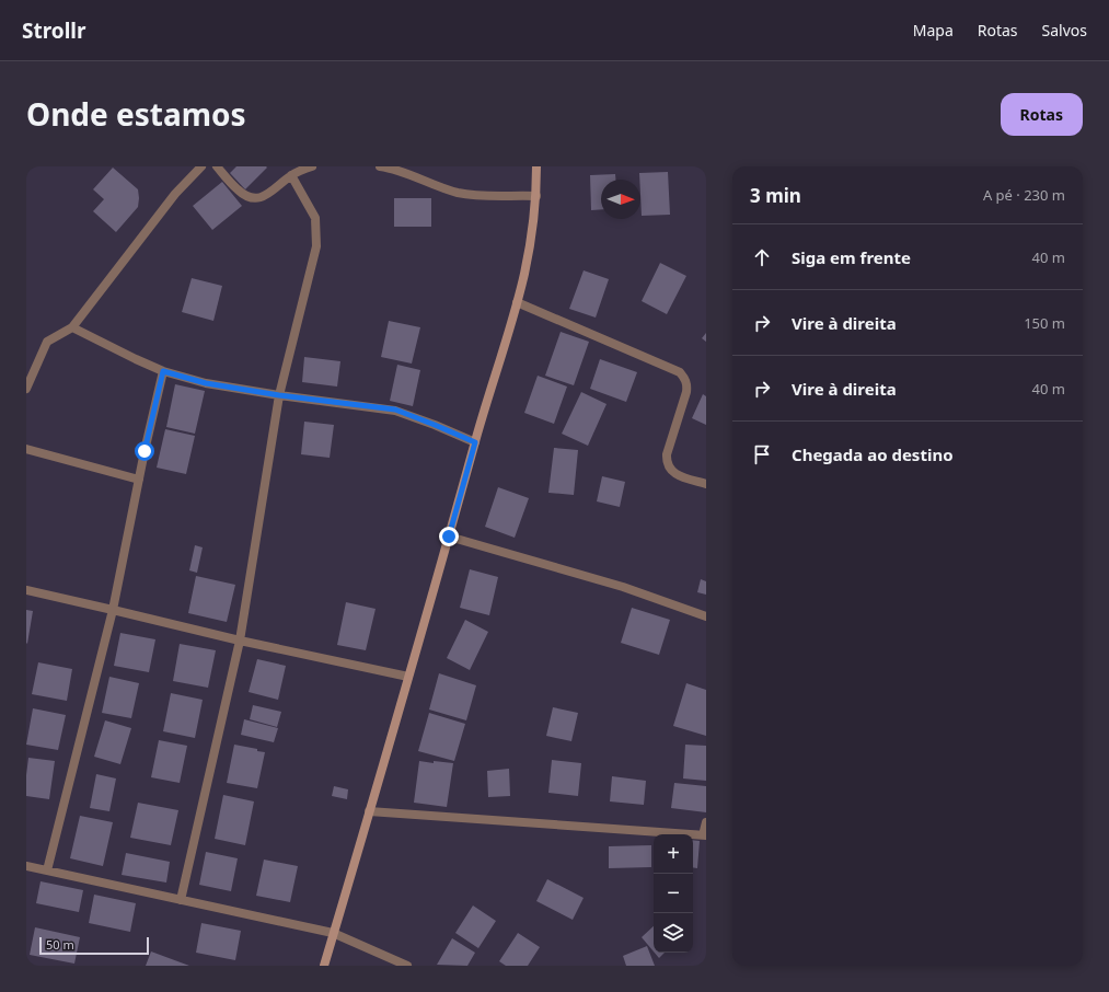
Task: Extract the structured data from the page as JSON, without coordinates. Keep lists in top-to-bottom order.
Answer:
{
  "scale_bar": "50 m",
  "north": "right",
  "page": {
    "header": "Strollr",
    "nav": ["Mapa", "Rotas", "Salvos"],
    "title": "Onde estamos",
    "buttons": "Rotas",
    "heading": ["3 min", "A pé · 230 m"],
    "list": [
      ["Siga em frente", "40 m"],
      ["Vire à direita", "150 m"],
      ["Vire à direita", "40 m"],
      "Chegada ao destino"
    ],
    "map_buttons": ["+", "−"],
    "scale": "50 m"
  }
}
